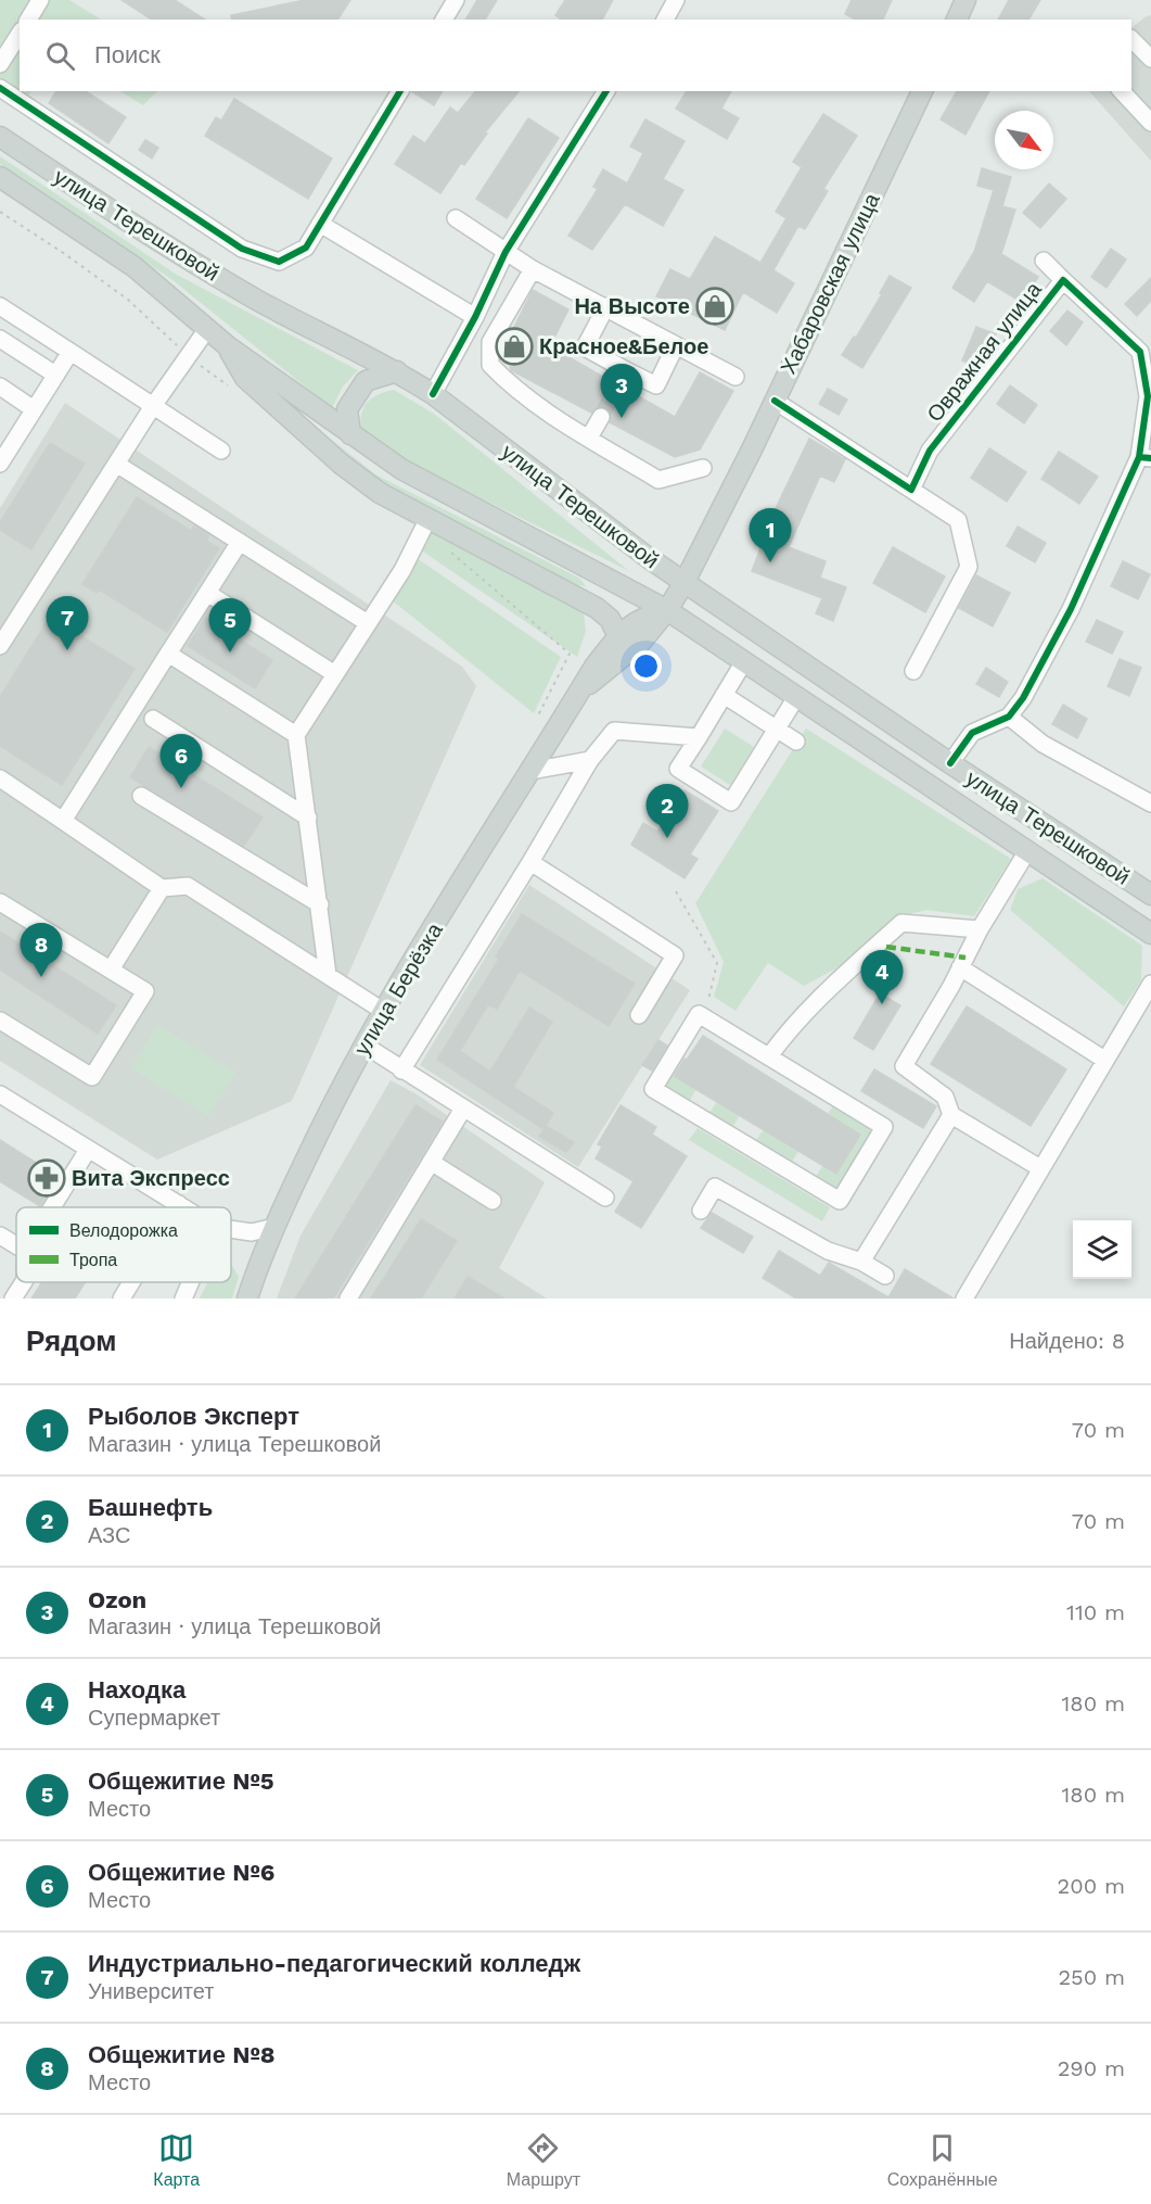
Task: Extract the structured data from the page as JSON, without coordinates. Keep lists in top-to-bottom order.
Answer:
{
  "streets": {
    "main road": ["улица Терешковой", "Хабаровская улица", "улица Берёзка"],
    "street": ["Овражная улица"]
  },
  "crossings": [
    ["улица Терешковой", "Хабаровская улица"],
    ["улица Терешковой", "улица Берёзка"],
    ["Хабаровская улица", "улица Берёзка"]
  ],
  "places": {
    "shop": ["На Высоте", "Красное&Белое"],
    "pharmacy": ["Вита Экспресс"]
  },
  "legend": ["Велодорожка", "Тропа"],
  "north": "bottom right",
  "page": {
    "search": "Поиск",
    "pins": [
      "3",
      "1",
      "7",
      "5",
      "6",
      "2",
      "8",
      "4"
    ],
    "heading": ["Рядом", "Найдено: 8"],
    "list": [
      {
        "mark": "1",
        "name": "Рыболов Эксперт",
        "note": "Магазин · улица Терешковой",
        "value": "70 m"
      },
      {
        "mark": "2",
        "name": "Башнефть",
        "note": "АЗС",
        "value": "70 m"
      },
      {
        "mark": "3",
        "name": "Ozon",
        "note": "Магазин · улица Терешковой",
        "value": "110 m"
      },
      {
        "mark": "4",
        "name": "Находка",
        "note": "Супермаркет",
        "value": "180 m"
      },
      {
        "mark": "5",
        "name": "Общежитие №5",
        "note": "Место",
        "value": "180 m"
      },
      {
        "mark": "6",
        "name": "Общежитие №6",
        "note": "Место",
        "value": "200 m"
      },
      {
        "mark": "7",
        "name": "Индустриально-педагогический колледж",
        "note": "Университет",
        "value": "250 m"
      },
      {
        "mark": "8",
        "name": "Общежитие №8",
        "note": "Место",
        "value": "290 m"
      }
    ],
    "nav": ["Карта", "Маршрут", "Сохранённые"]
  }
}
